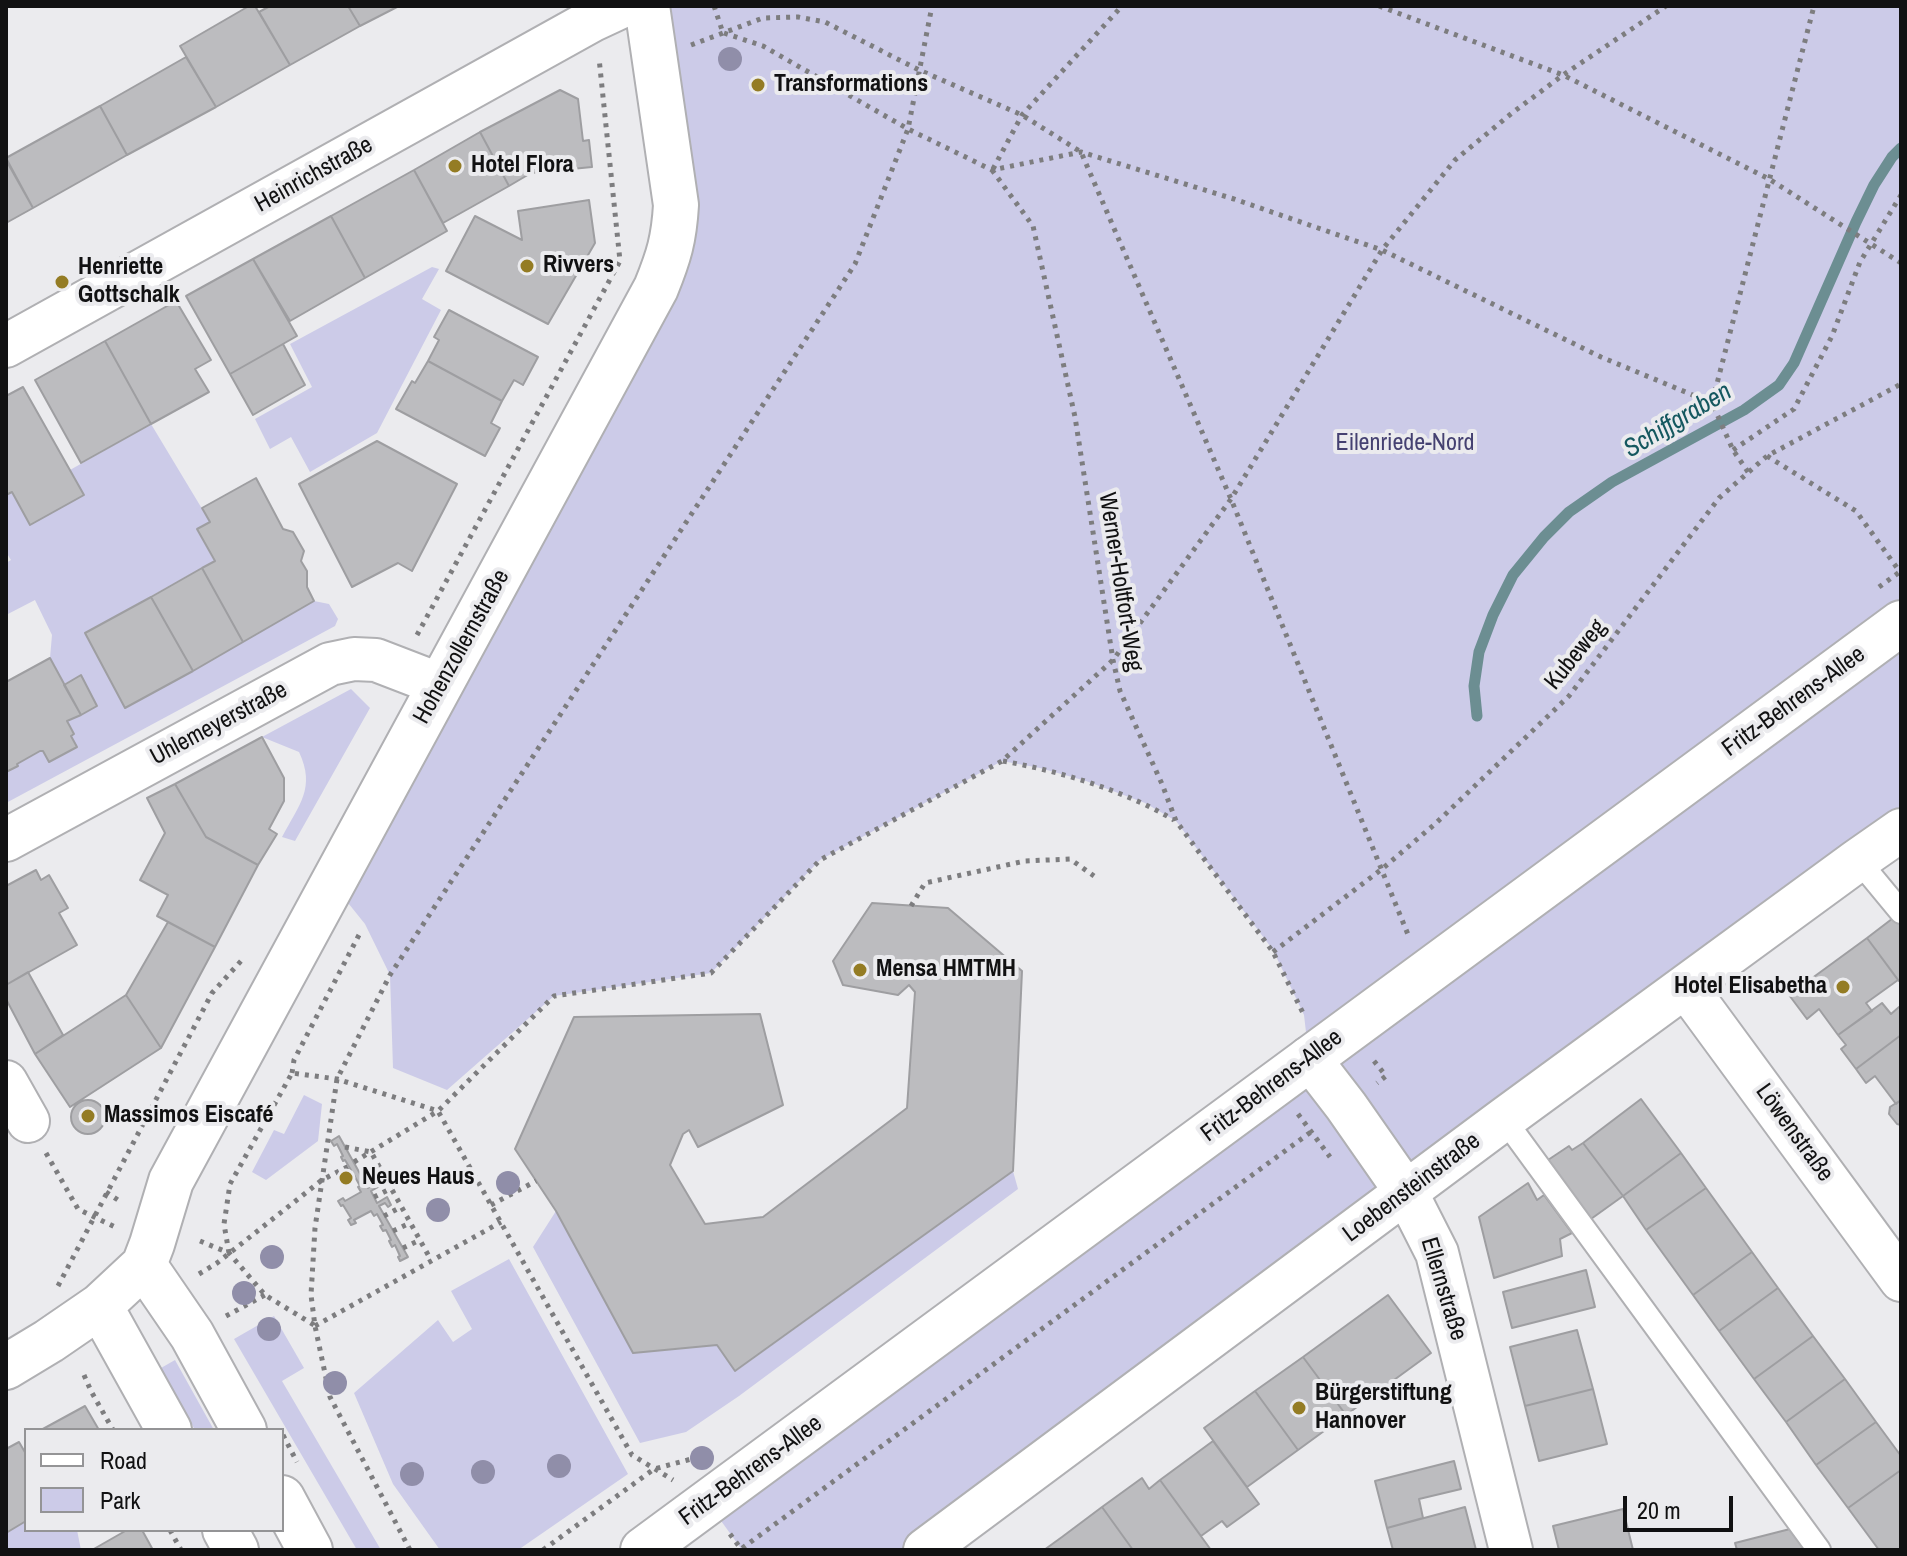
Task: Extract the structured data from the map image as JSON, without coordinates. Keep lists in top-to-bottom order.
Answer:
{
  "streets": {
    "street": [
      "Heinrichstraße",
      "Hohenzollernstraße",
      "Fritz-Behrens-Allee",
      "Uhlemeyerstraße",
      "Löwenstraße",
      "Loebensteinstraße",
      "Ellernstraße"
    ],
    "path": ["Werner-Holtfort-Weg", "Kubeweg"]
  },
  "crossings": [
    ["Werner-Holtfort-Weg", "Kubeweg"],
    ["Werner-Holtfort-Weg", "Fritz-Behrens-Allee"],
    ["Werner-Holtfort-Weg", "Ellernstraße"],
    ["Hohenzollernstraße", "Uhlemeyerstraße"],
    ["Fritz-Behrens-Allee", "Ellernstraße"],
    ["Löwenstraße", "Loebensteinstraße"],
    ["Loebensteinstraße", "Ellernstraße"]
  ],
  "water": ["Schiffgraben"],
  "parks": ["Eilenriede-Nord"],
  "places": [
    "Transformations",
    "Hotel Flora",
    "Rivvers",
    "Henriette Gottschalk",
    "Mensa HMTMH",
    "Hotel Elisabetha",
    "Massimos Eiscafé",
    "Neues Haus",
    "Bürgerstiftung Hannover"
  ],
  "legend": ["Road", "Park"],
  "scale_bar": "20 m"
}
